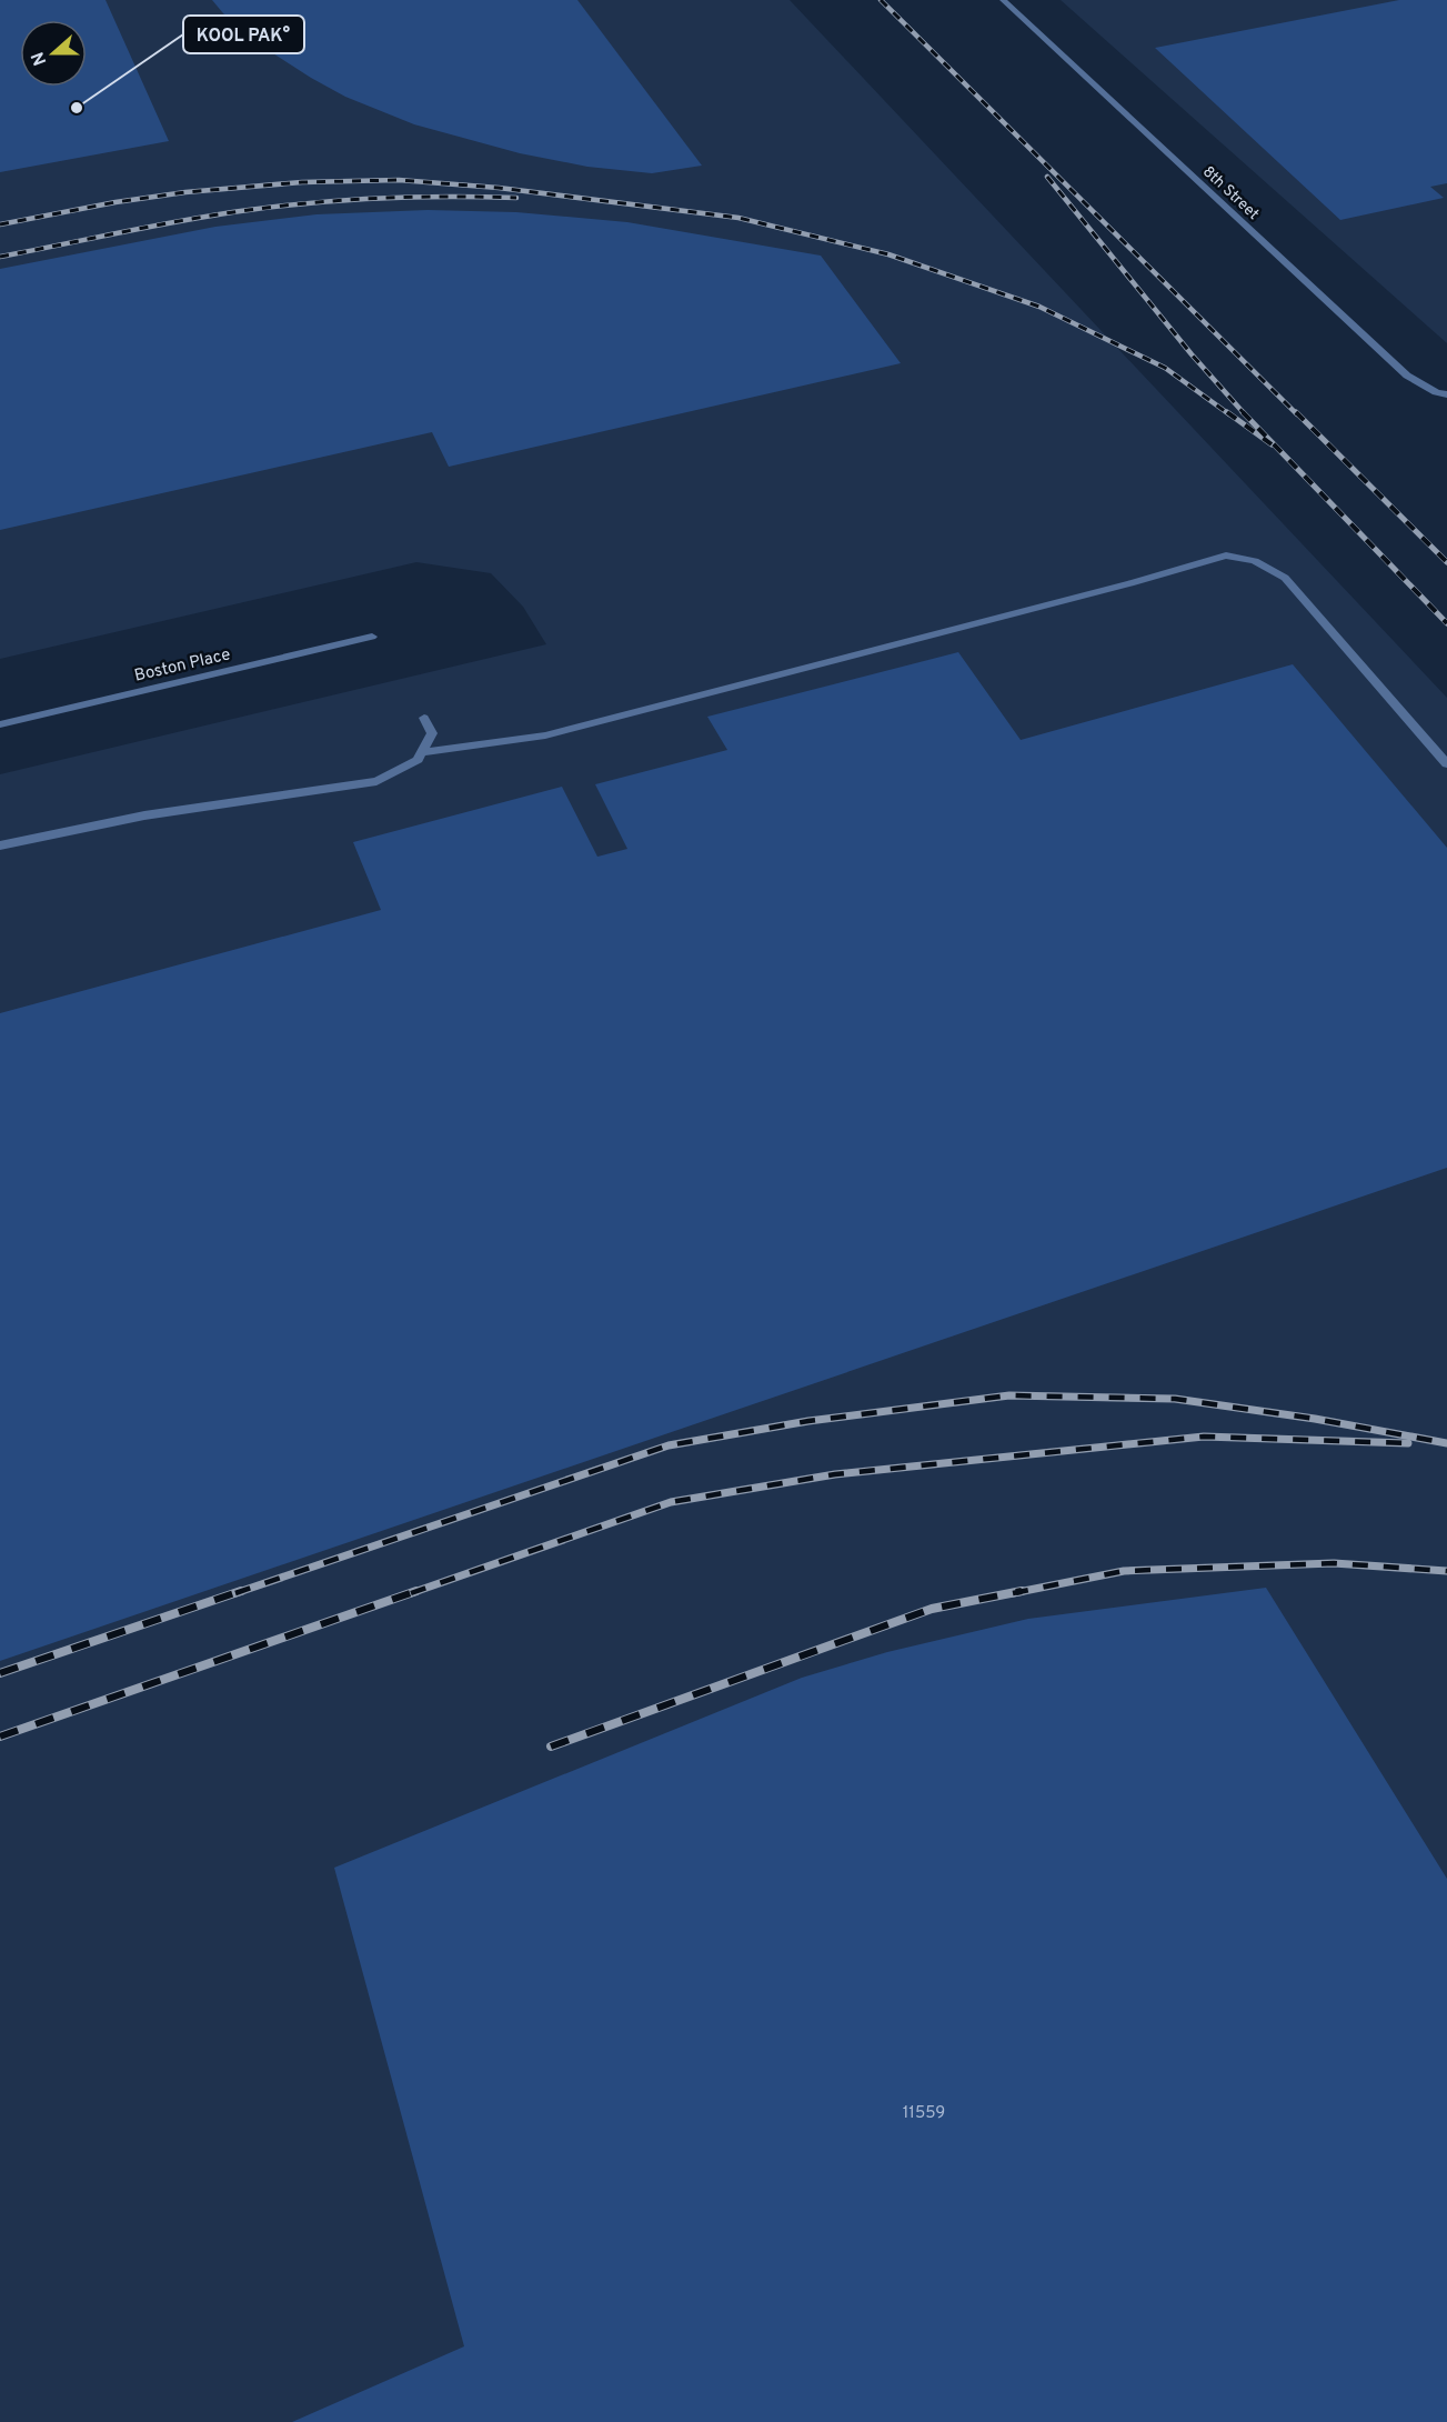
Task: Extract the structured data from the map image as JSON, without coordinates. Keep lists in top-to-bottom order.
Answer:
{
  "streets": {
    "street": ["8th Street", "Boston Place"]
  },
  "places": ["KOOL PAK°"],
  "house_numbers": ["11559"],
  "north": "left"
}
